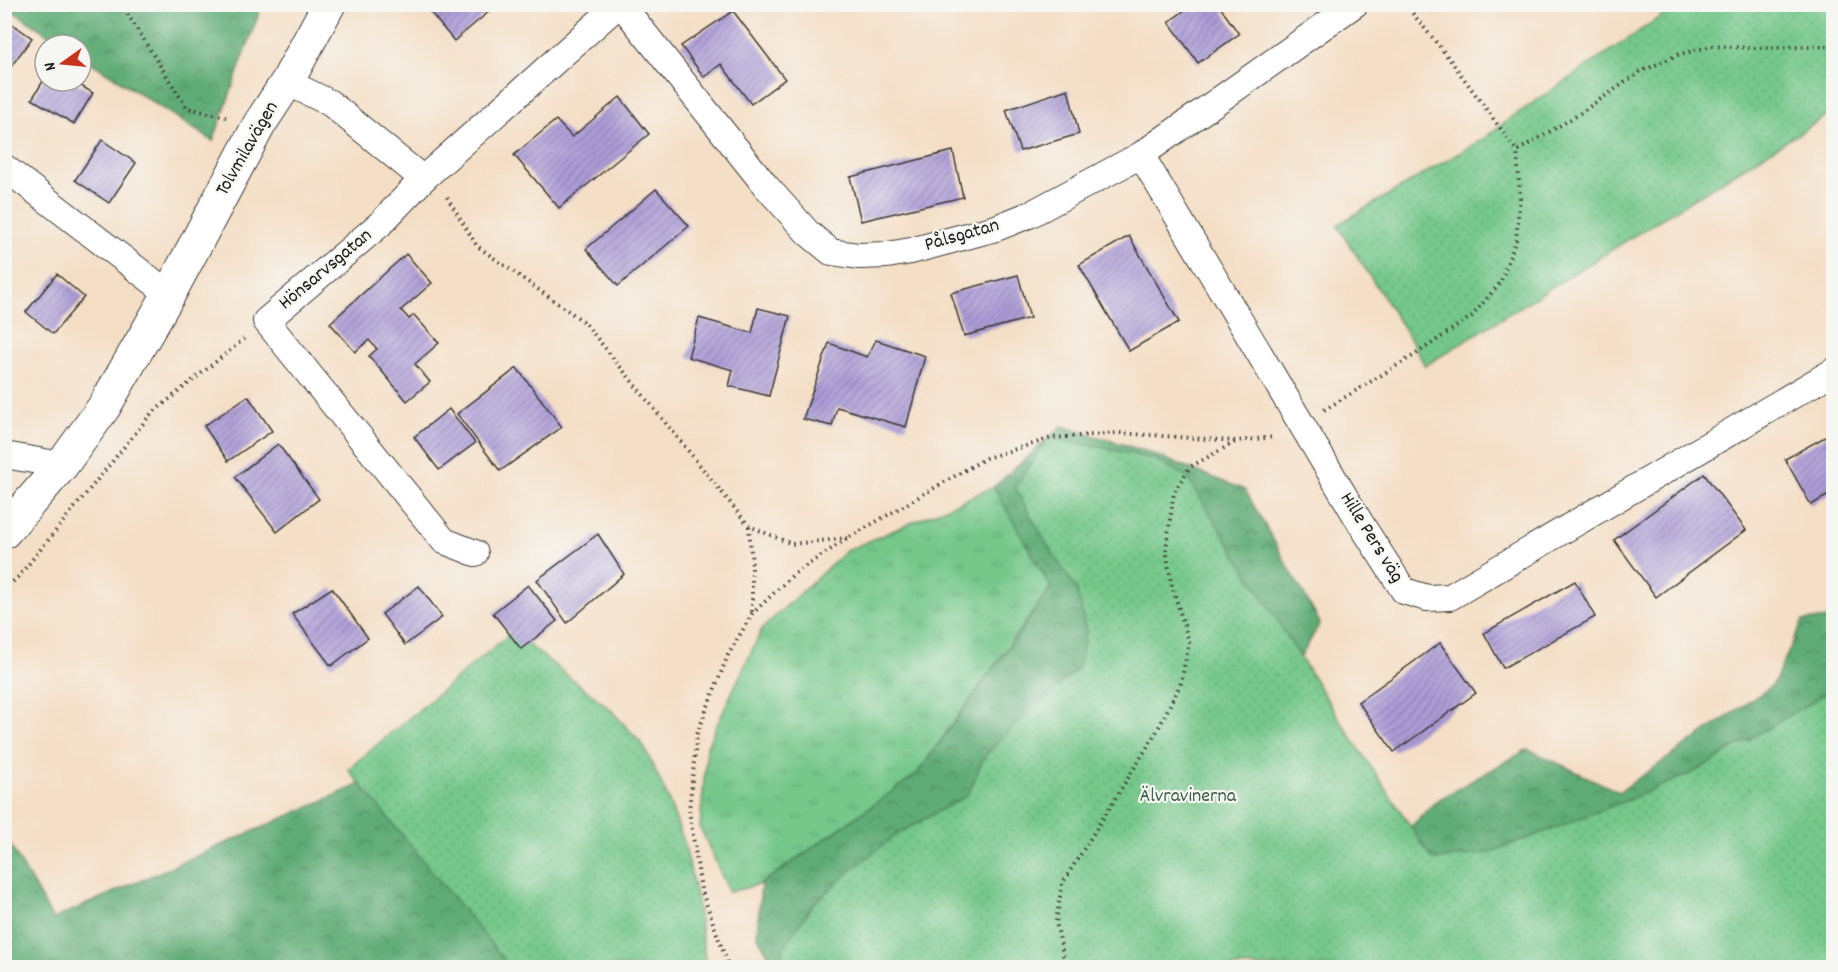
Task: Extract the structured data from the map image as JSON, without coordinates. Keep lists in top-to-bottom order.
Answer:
{
  "streets": {
    "street": [
      "Tolvmilavägen",
      "Pålsgatan",
      "Hönsarvsgatan",
      "Hille Pers väg"
    ]
  },
  "crossings": [
    ["Pålsgatan", "Hönsarvsgatan"],
    ["Pålsgatan", "Hille Pers väg"]
  ],
  "parks": ["Älvravinerna"],
  "north": "left"
}
